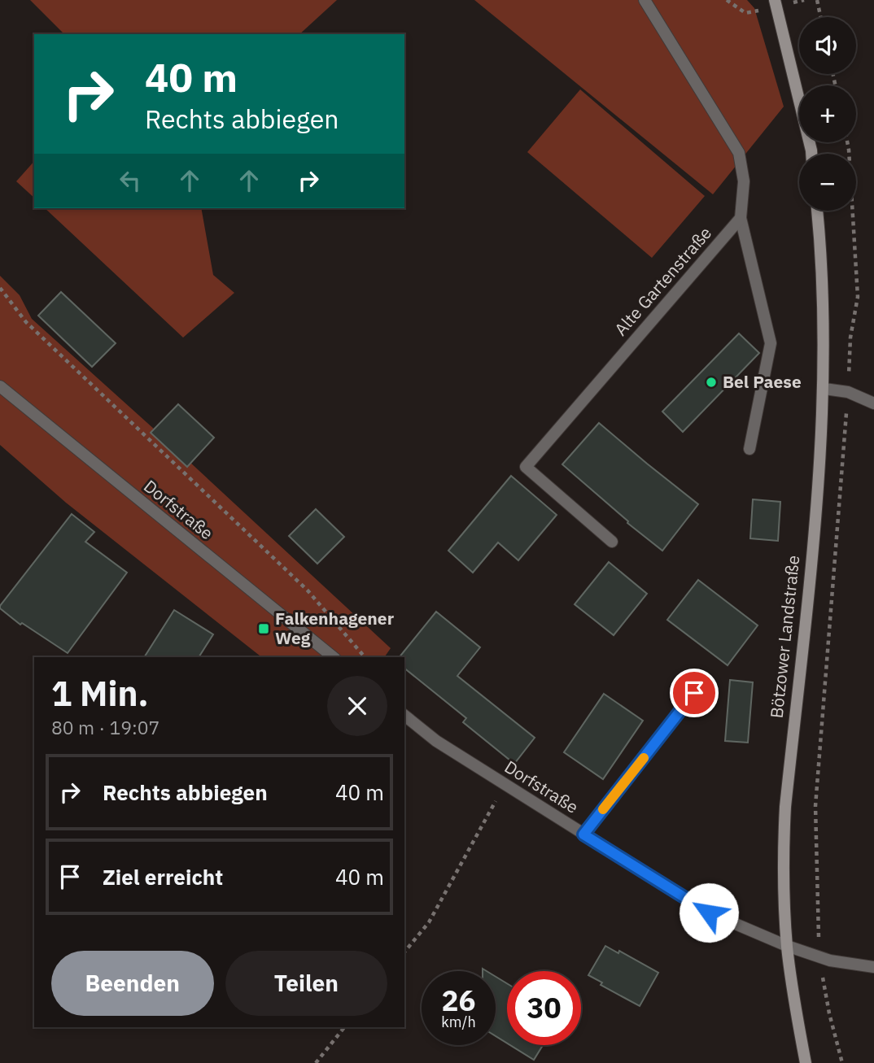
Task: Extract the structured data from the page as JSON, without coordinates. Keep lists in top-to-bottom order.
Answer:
{
  "streets": {
    "main road": ["Bötzower Landstraße"],
    "street": ["Alte Gartenstraße", "Dorfstraße"]
  },
  "crossings": [
    ["Dorfstraße", "Bötzower Landstraße"]
  ],
  "places": {
    "other": ["Bel Paese"],
    "transit": ["Falkenhagener Weg"]
  },
  "page": {
    "map_buttons": ["+", "−"],
    "turn": ["40 m", "Rechts abbiegen"],
    "heading": ["1 Min.", "80 m · 19:07"],
    "list": [
      {
        "name": "Rechts abbiegen",
        "value": "40 m"
      },
      {
        "name": "Ziel erreicht",
        "value": "40 m"
      }
    ],
    "buttons": ["Beenden", "Teilen"],
    "speed": "26 km/h",
    "limit": "30"
  }
}
